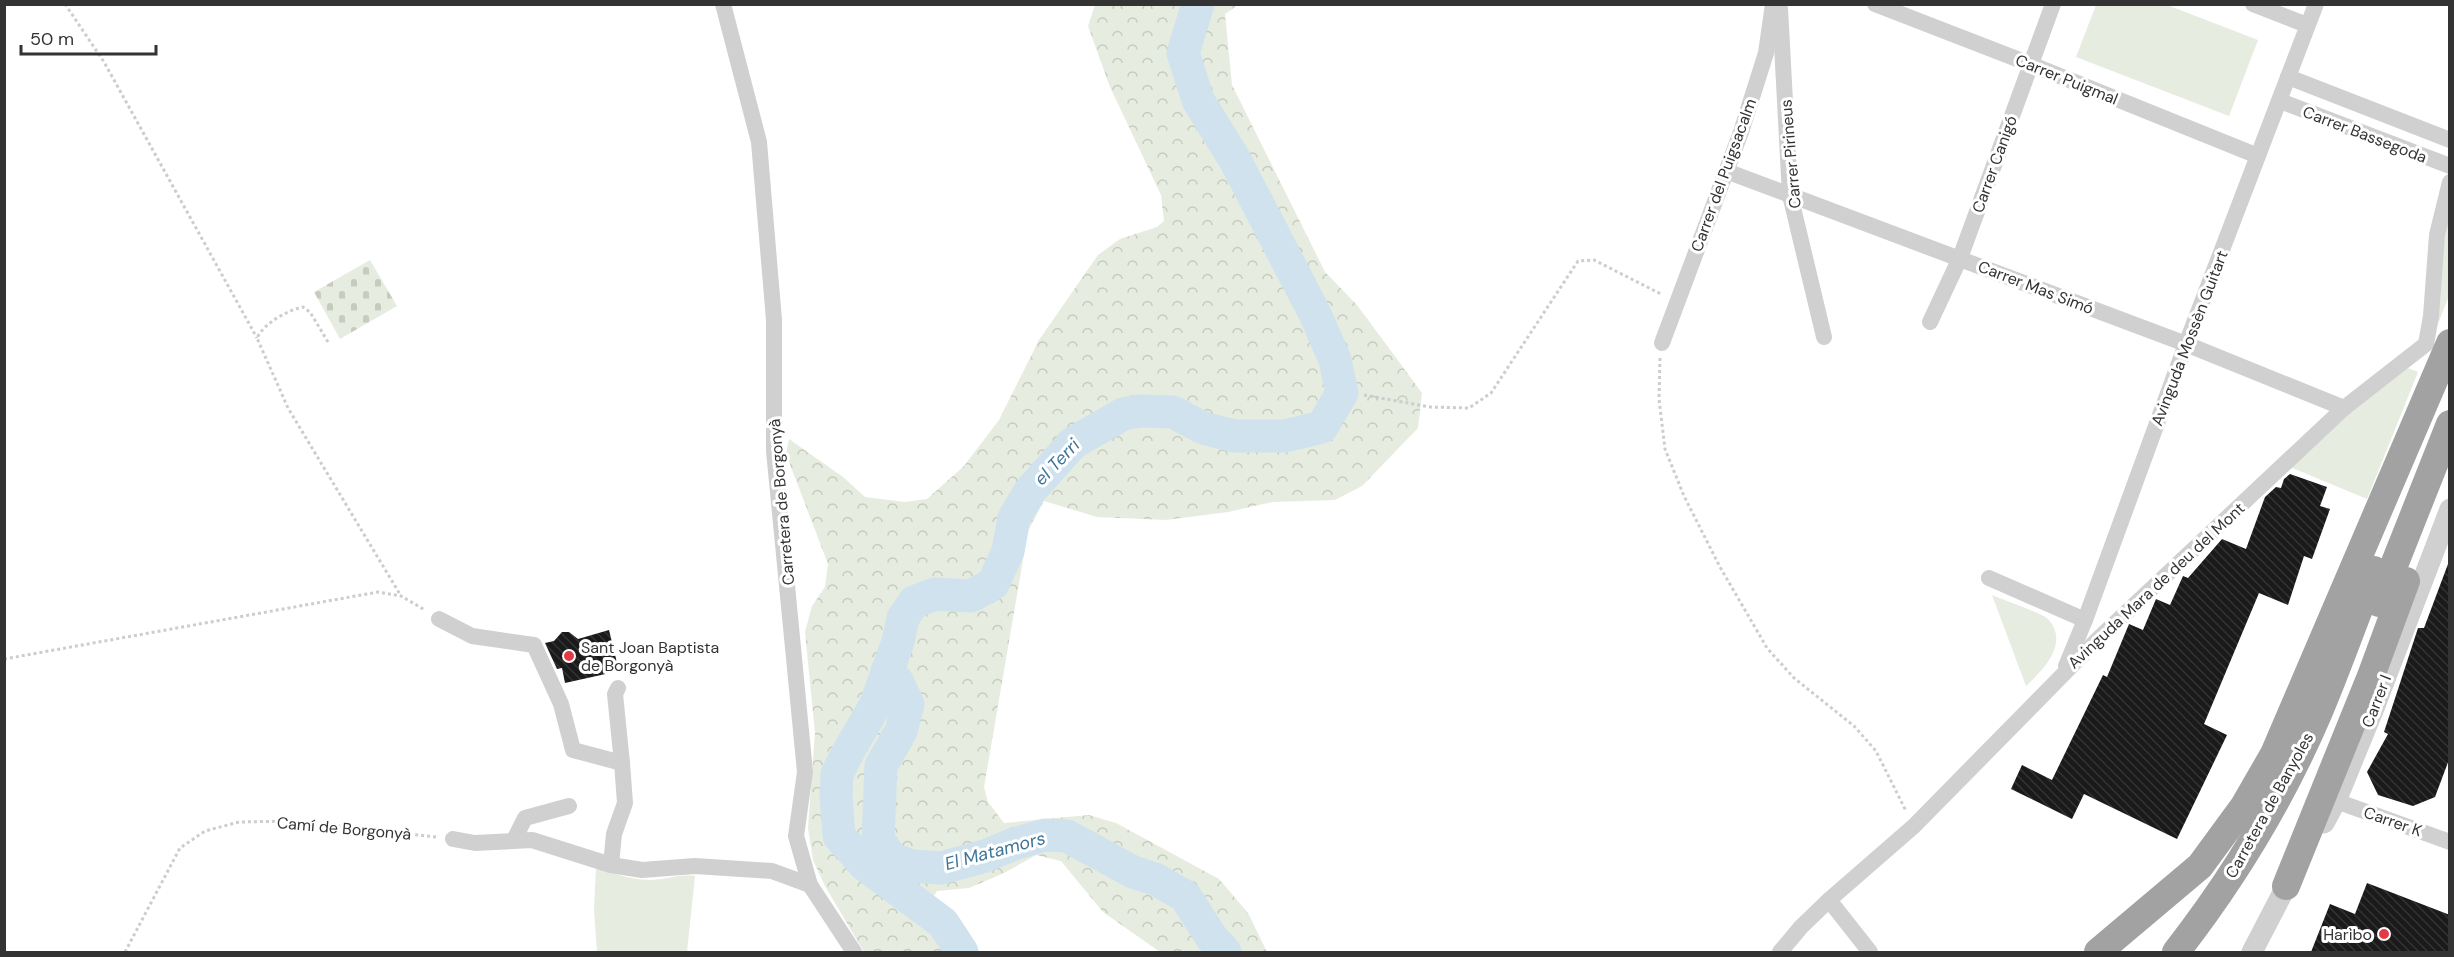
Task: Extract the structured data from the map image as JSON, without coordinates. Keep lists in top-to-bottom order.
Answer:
{
  "streets": {
    "highway": ["Carretera de Banyoles"],
    "street": [
      "Carrer Puigmal",
      "Carrer Bassegoda",
      "Carrer Pirineus",
      "Carrer Canigó",
      "Carrer del Puigsacalm",
      "Carrer Mas Simó",
      "Avinguda Mossèn Guitart",
      "Carretera de Borgonyà",
      "Avinguda Mara de deu del Mont",
      "Carrer I",
      "Carrer K"
    ],
    "path": ["Camí de Borgonyà"]
  },
  "crossings": [
    ["Carrer Puigmal", "Carrer Canigó"],
    ["Carrer Puigmal", "Avinguda Mossèn Guitart"],
    ["Carrer Bassegoda", "Avinguda Mossèn Guitart"],
    ["Carrer Pirineus", "Carrer Mas Simó"],
    ["Carrer Canigó", "Carrer Mas Simó"],
    ["Carrer del Puigsacalm", "Carrer Mas Simó"],
    ["Carrer Mas Simó", "Avinguda Mossèn Guitart"],
    ["Carrer Mas Simó", "Avinguda Mara de deu del Mont"],
    ["Avinguda Mossèn Guitart", "Avinguda Mara de deu del Mont"],
    ["Carrer I", "Carrer K"]
  ],
  "water": ["el Terri", "El Matamors"],
  "places": ["Sant Joan Baptista de Borgonyà", "Haribo"],
  "scale_bar": "50 m"
}
